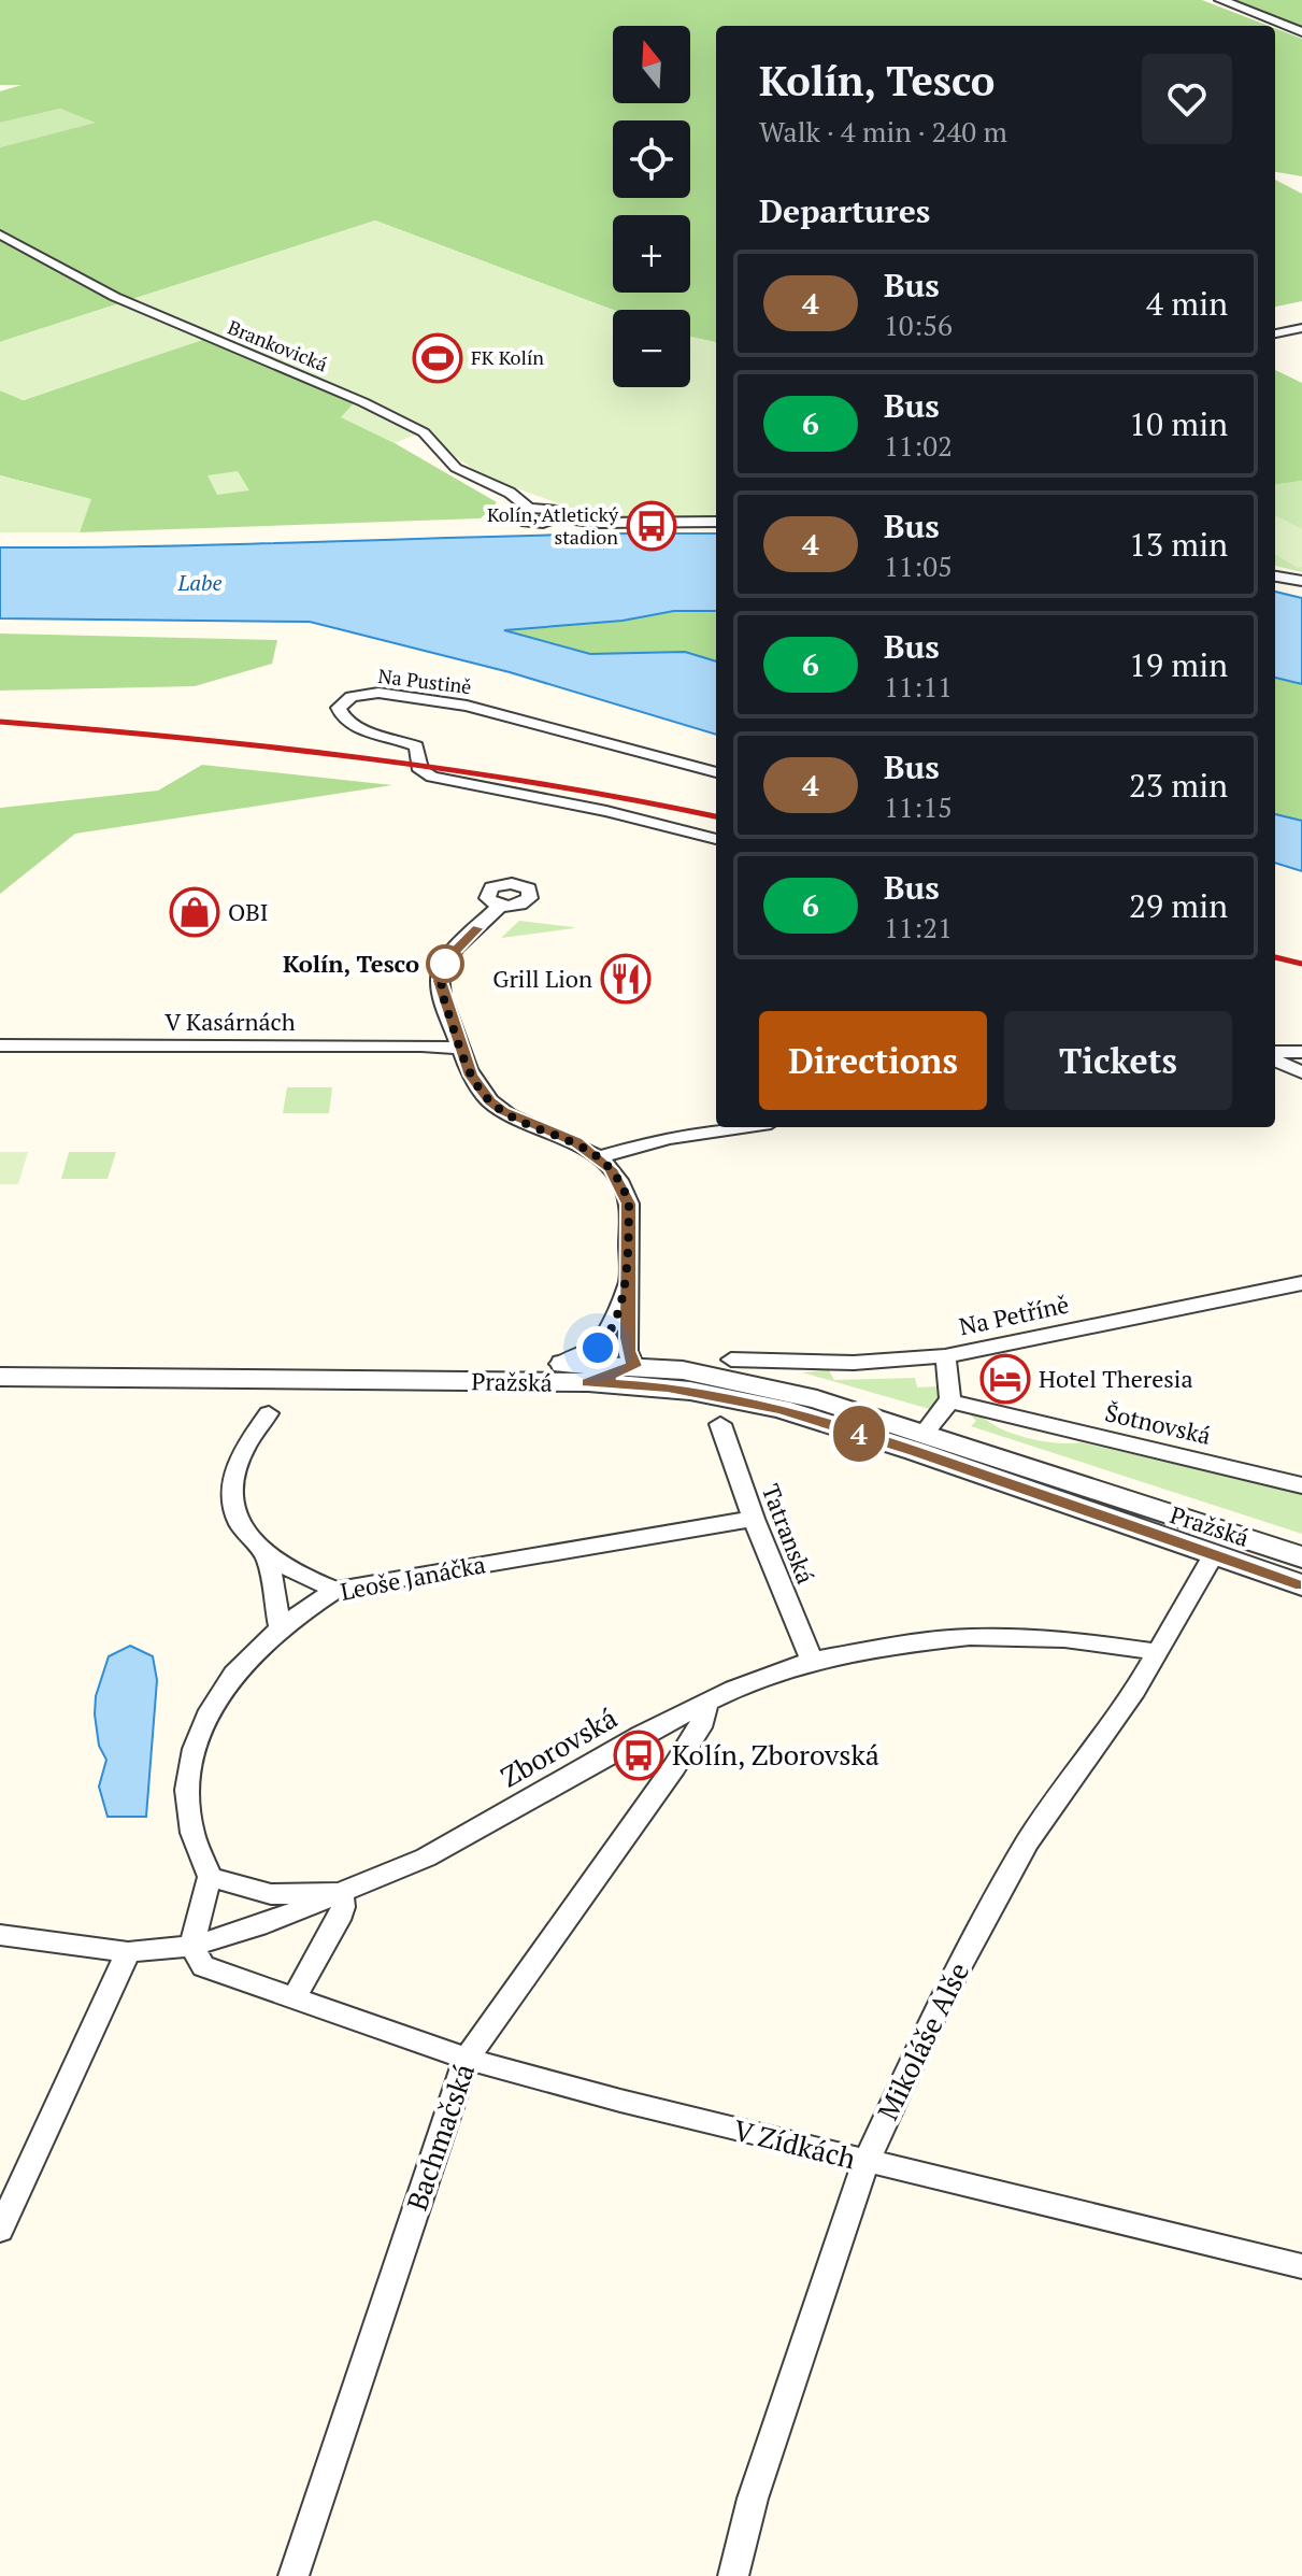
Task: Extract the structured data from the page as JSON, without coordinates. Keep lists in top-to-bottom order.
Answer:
{
  "streets": {
    "street": [
      "Brankovická",
      "Na Pustině",
      "V Kasárnách",
      "Na Petříně",
      "Pražská",
      "Šotnovská",
      "Tatranská",
      "Leoše Janáčka",
      "Zborovská",
      "Mikoláše Alše",
      "Bachmačská",
      "V Zídkách"
    ]
  },
  "crossings": [
    ["Pražská", "Mikoláše Alše"],
    ["Tatranská", "Leoše Janáčka"],
    ["Tatranská", "Zborovská"],
    ["Zborovská", "Mikoláše Alše"],
    ["Zborovská", "Bachmačská"],
    ["Zborovská", "V Zídkách"],
    ["Mikoláše Alše", "V Zídkách"],
    ["Bachmačská", "V Zídkách"]
  ],
  "water": ["Labe"],
  "places": {
    "sports": ["FK Kolín"],
    "bus stop": ["Kolín, Atletický stadion", "Kolín, Zborovská"],
    "shop": ["OBI"],
    "other": ["Kolín, Tesco"],
    "restaurant": ["Grill Lion"],
    "hotel": ["Hotel Theresia"]
  },
  "lines": ["bus line 4"],
  "north": "top",
  "page": {
    "on_map": "4",
    "map_buttons": ["+", "−"],
    "heading": [
      ["Kolín, Tesco", "Walk · 4 min · 240 m"],
      "Departures"
    ],
    "list": [
      {
        "mark": "4",
        "name": "Bus",
        "note": "10:56",
        "value": "4 min"
      },
      {
        "mark": "6",
        "name": "Bus",
        "note": "11:02",
        "value": "10 min"
      },
      {
        "mark": "4",
        "name": "Bus",
        "note": "11:05",
        "value": "13 min"
      },
      {
        "mark": "6",
        "name": "Bus",
        "note": "11:11",
        "value": "19 min"
      },
      {
        "mark": "4",
        "name": "Bus",
        "note": "11:15",
        "value": "23 min"
      },
      {
        "mark": "6",
        "name": "Bus",
        "note": "11:21",
        "value": "29 min"
      }
    ],
    "buttons": ["Directions", "Tickets"]
  }
}
